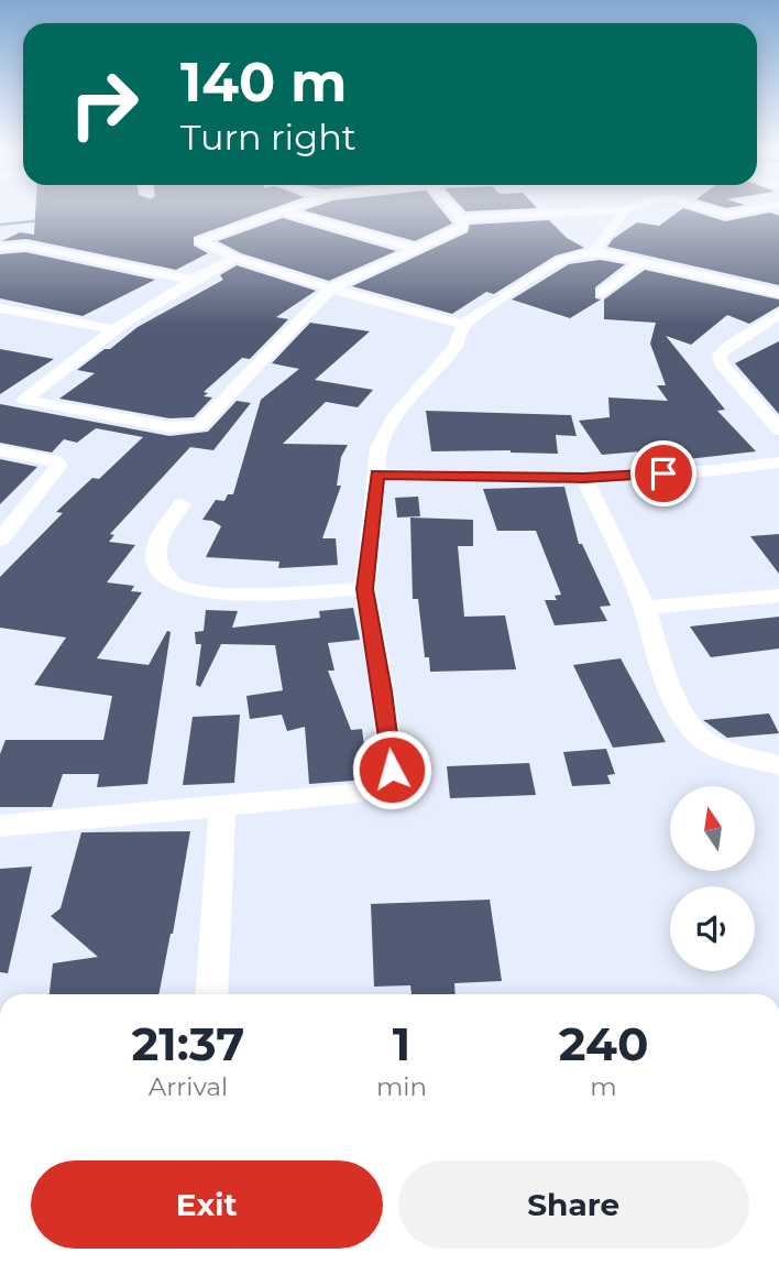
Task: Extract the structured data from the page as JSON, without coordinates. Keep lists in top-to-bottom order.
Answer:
{
  "north": "top",
  "page": {
    "turn": ["140 m", "Turn right"],
    "eta": [
      "21:37",
      "Arrival",
      "1",
      "min",
      "240",
      "m"
    ],
    "buttons": ["Exit", "Share"]
  }
}
